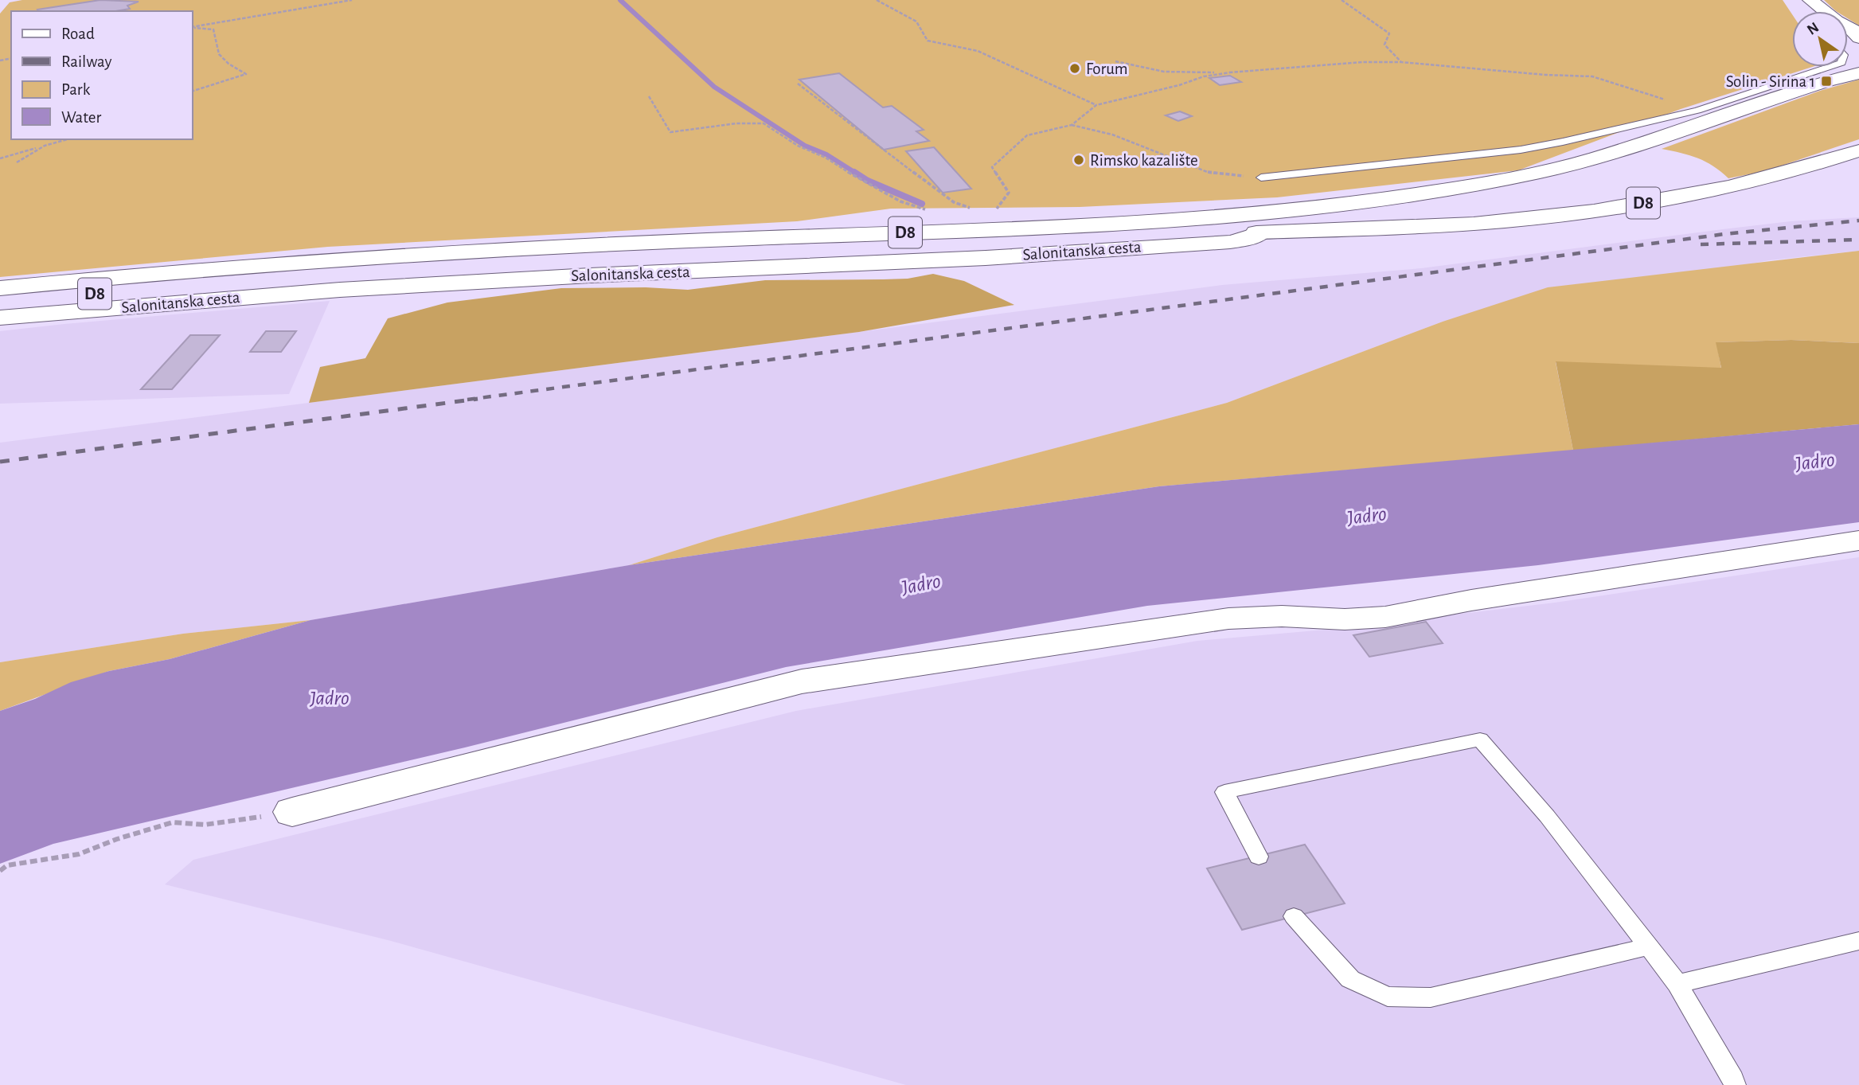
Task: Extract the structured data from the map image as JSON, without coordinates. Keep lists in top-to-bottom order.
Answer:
{
  "streets": {
    "main road": ["D8", "Salonitanska cesta"]
  },
  "crossings": [
    ["D8", "Salonitanska cesta"]
  ],
  "water": ["Jadro"],
  "places": {
    "other": ["Forum", "Rimsko kazalište"],
    "transit": ["Solin - Sirina 1"]
  },
  "legend": [
    "Road",
    "Railway",
    "Park",
    "Water"
  ],
  "north": "top left"
}
